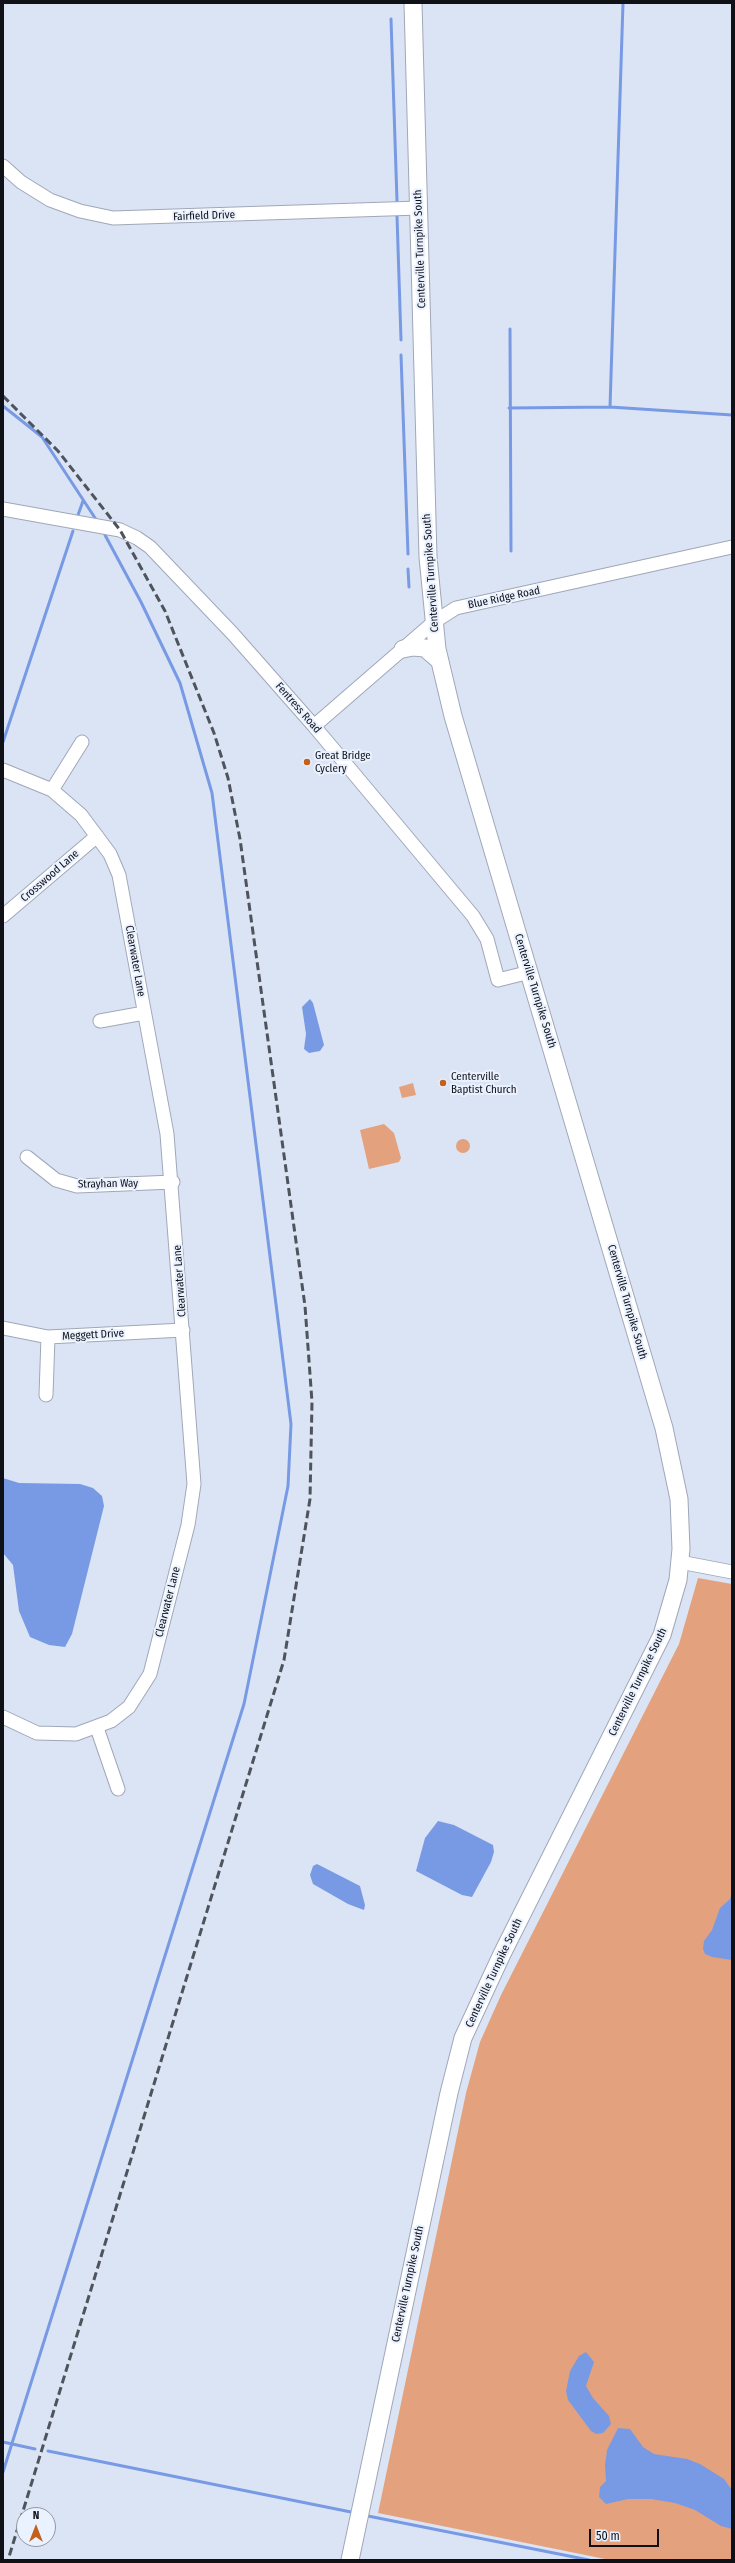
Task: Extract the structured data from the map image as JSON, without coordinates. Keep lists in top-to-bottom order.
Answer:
{
  "streets": {
    "main road": ["Centerville Turnpike South"],
    "street": [
      "Fairfield Drive",
      "Blue Ridge Road",
      "Fentress Road",
      "Crosswood Lane",
      "Clearwater Lane",
      "Strayhan Way",
      "Meggett Drive"
    ]
  },
  "crossings": [
    ["Fairfield Drive", "Centerville Turnpike South"],
    ["Centerville Turnpike South", "Blue Ridge Road"],
    ["Centerville Turnpike South", "Fentress Road"],
    ["Blue Ridge Road", "Fentress Road"],
    ["Crosswood Lane", "Clearwater Lane"],
    ["Clearwater Lane", "Strayhan Way"],
    ["Clearwater Lane", "Meggett Drive"]
  ],
  "places": ["Great Bridge Cyclery", "Centerville Baptist Church"],
  "scale_bar": "50 m",
  "north": "top"
}
